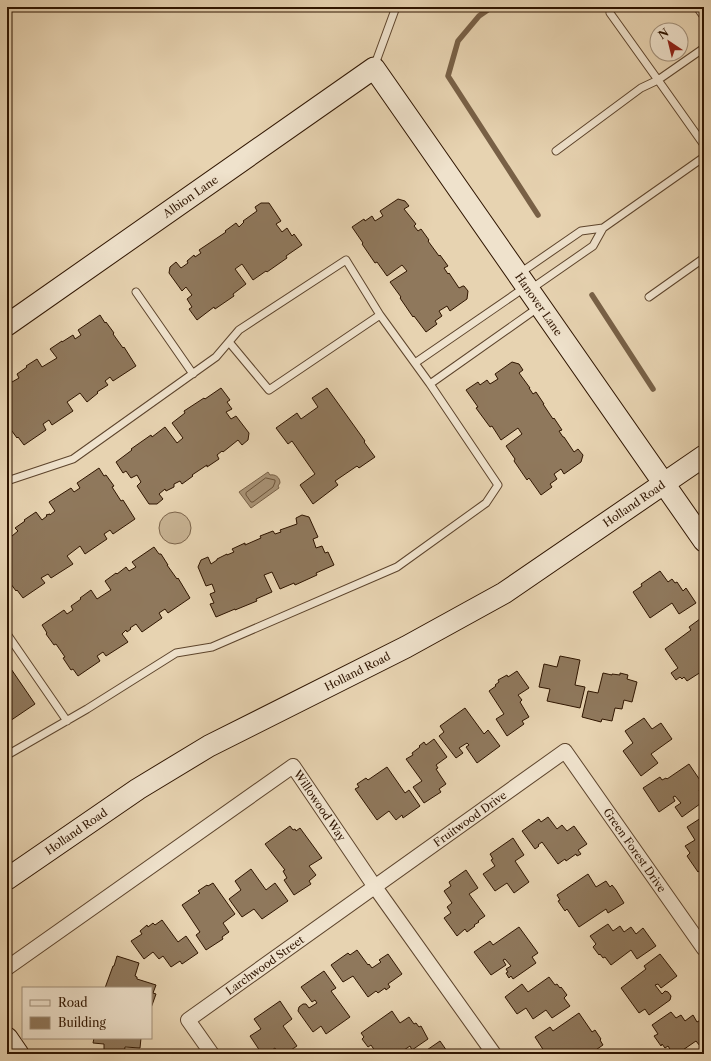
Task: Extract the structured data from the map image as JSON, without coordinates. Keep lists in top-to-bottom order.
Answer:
{
  "streets": {
    "street": [
      "Albion Lane",
      "Hanover Lane",
      "Holland Road",
      "Willowood Way",
      "Fruitwood Drive",
      "Green Forest Drive",
      "Larchwood Street"
    ]
  },
  "crossings": [
    ["Albion Lane", "Hanover Lane"],
    ["Hanover Lane", "Holland Road"],
    ["Willowood Way", "Fruitwood Drive"],
    ["Willowood Way", "Larchwood Street"],
    ["Fruitwood Drive", "Green Forest Drive"],
    ["Fruitwood Drive", "Larchwood Street"]
  ],
  "legend": ["Road", "Building"],
  "north": "top left"
}
